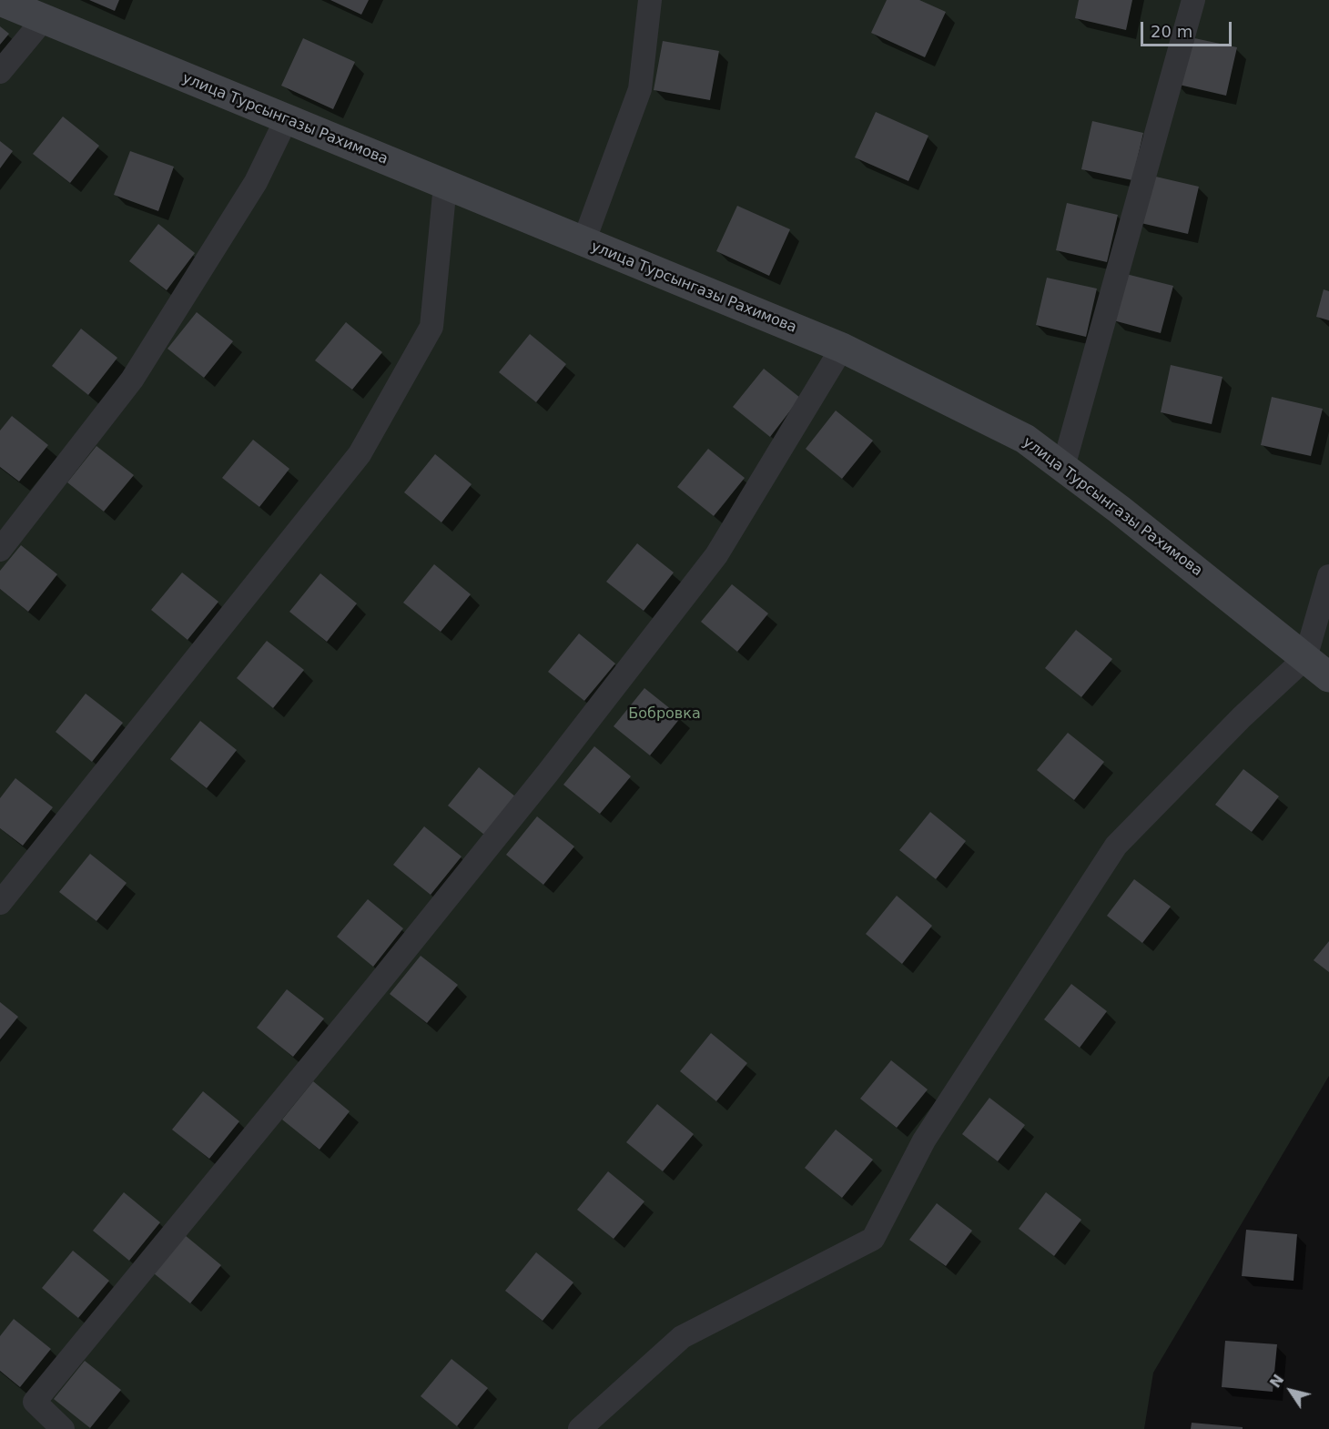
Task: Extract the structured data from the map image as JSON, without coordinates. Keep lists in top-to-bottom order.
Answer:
{
  "streets": {
    "street": ["улица Турсынгазы Рахимова"]
  },
  "parks": ["Бобровка"],
  "scale_bar": "20 m",
  "north": "top left"
}
